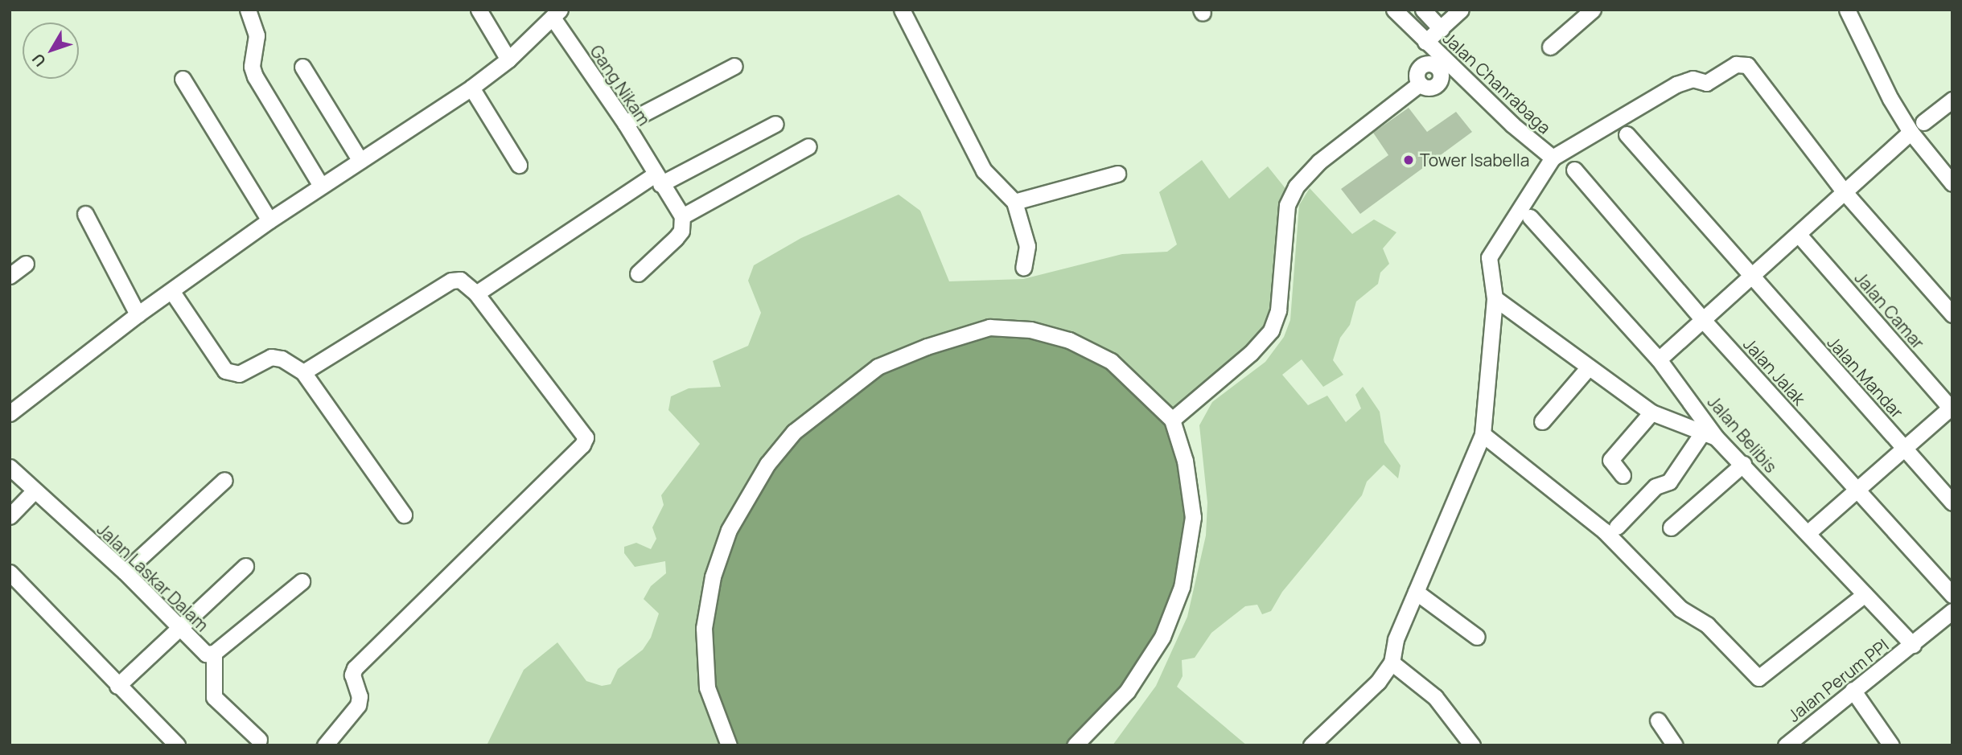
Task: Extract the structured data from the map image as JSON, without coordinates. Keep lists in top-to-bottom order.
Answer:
{
  "streets": {
    "street": [
      "Jalan Chanrabaga",
      "Gang Nikam",
      "Jalan Camar",
      "Jalan Jalak",
      "Jalan Mandar",
      "Jalan Belibis",
      "Jalan Laskar Dalam",
      "Jalan Perum PPI"
    ]
  },
  "crossings": [
    ["Jalan Belibis", "Jalan Perum PPI"]
  ],
  "places": ["Tower Isabella"],
  "north": "bottom left"
}
